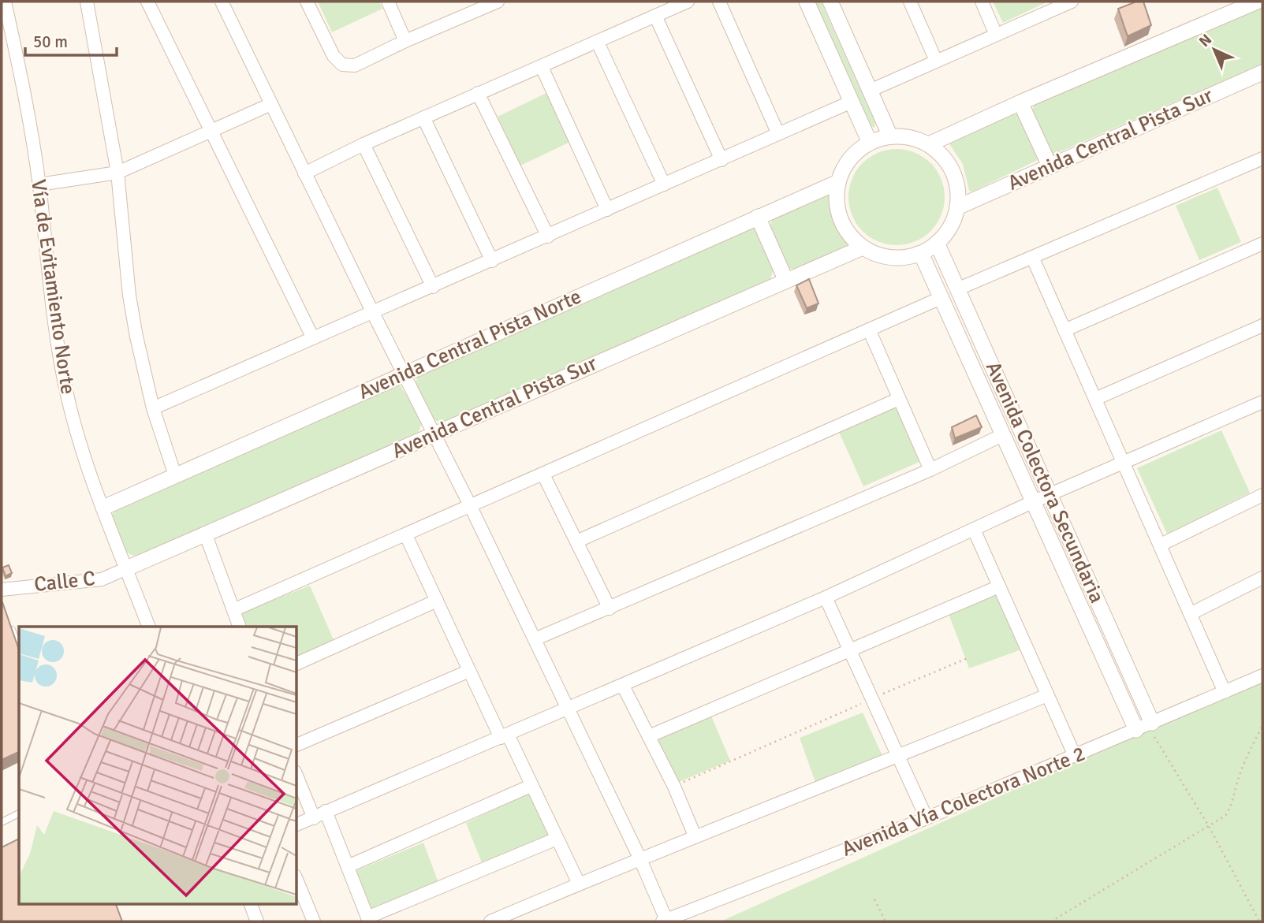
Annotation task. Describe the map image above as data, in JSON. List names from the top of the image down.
{
  "streets": {
    "street": [
      "Avenida Central Pista Sur",
      "Vía de Evitamiento Norte",
      "Avenida Central Pista Norte",
      "Avenida Colectora Secundaria",
      "Calle C",
      "Avenida Vía Colectora Norte 2"
    ]
  },
  "crossings": [
    ["Avenida Central Pista Sur", "Vía de Evitamiento Norte"],
    ["Avenida Central Pista Sur", "Avenida Central Pista Norte"],
    ["Avenida Central Pista Sur", "Avenida Colectora Secundaria"],
    ["Avenida Central Pista Sur", "Calle C"],
    ["Vía de Evitamiento Norte", "Avenida Central Pista Norte"],
    ["Vía de Evitamiento Norte", "Calle C"],
    ["Avenida Central Pista Norte", "Avenida Colectora Secundaria"],
    ["Avenida Colectora Secundaria", "Avenida Vía Colectora Norte 2"]
  ],
  "scale_bar": "50 m",
  "north": "top left"
}
